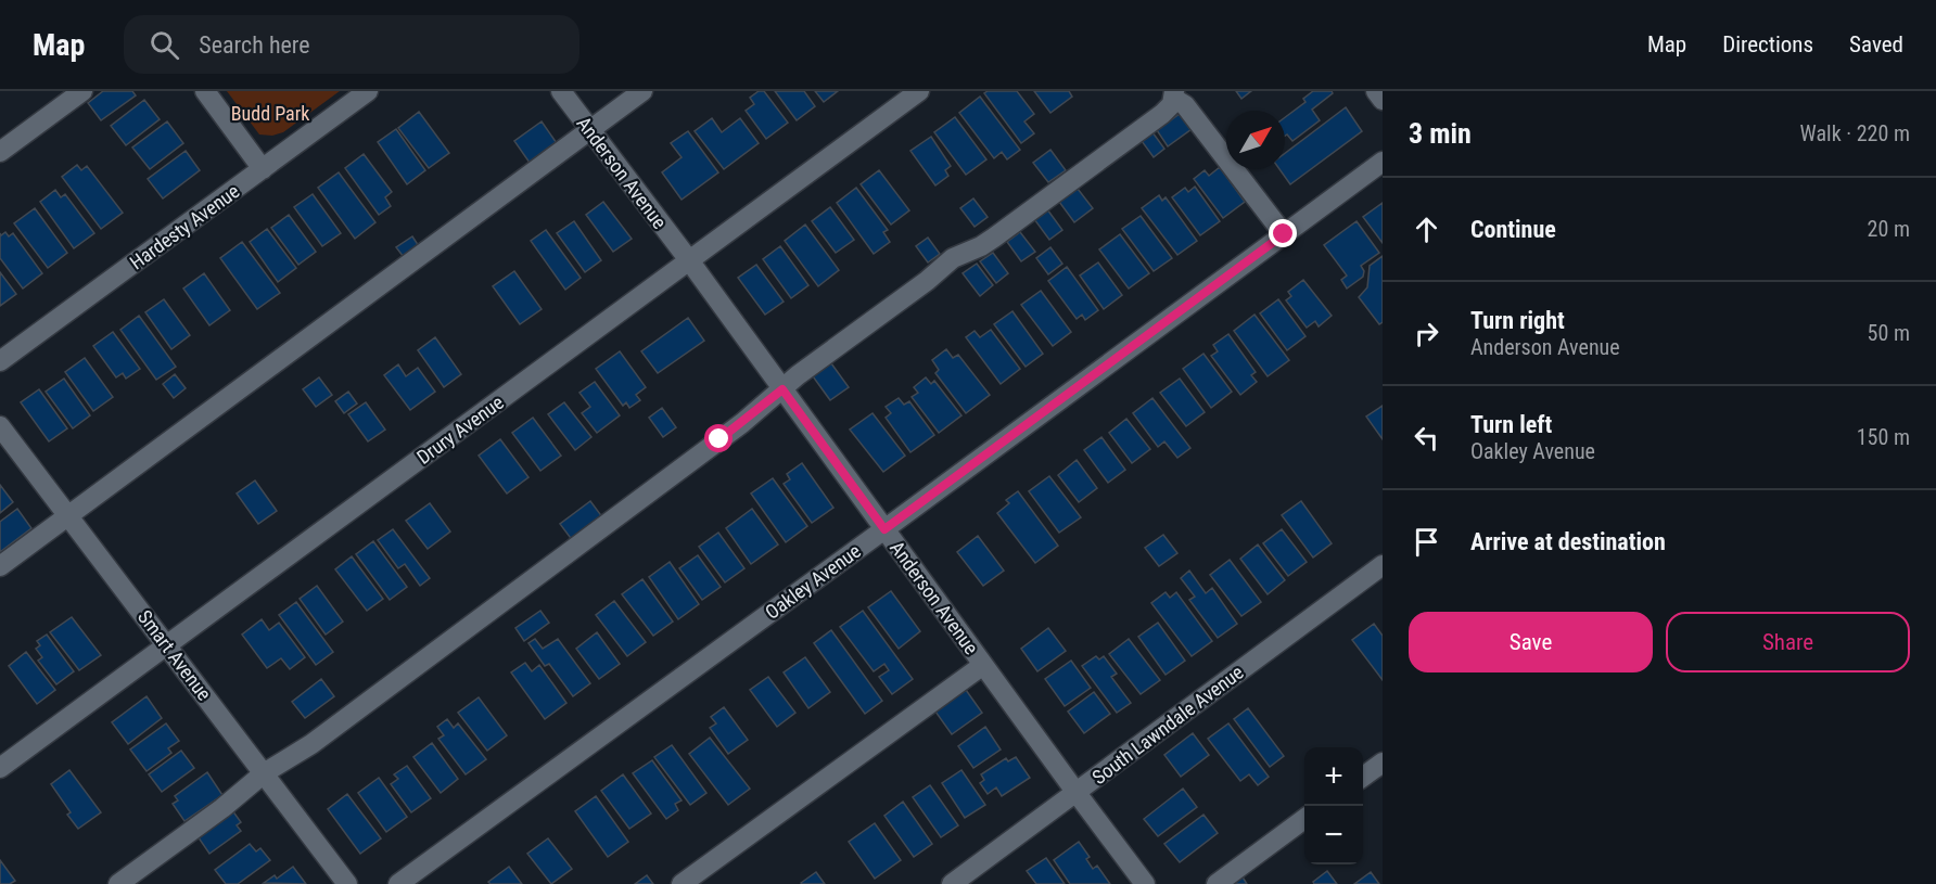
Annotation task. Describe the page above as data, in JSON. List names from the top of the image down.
{
  "streets": {
    "street": [
      "Anderson Avenue",
      "Hardesty Avenue",
      "Drury Avenue",
      "Oakley Avenue",
      "Smart Avenue",
      "South Lawndale Avenue"
    ]
  },
  "crossings": [
    ["Anderson Avenue", "Drury Avenue"],
    ["Anderson Avenue", "Oakley Avenue"],
    ["Anderson Avenue", "South Lawndale Avenue"],
    ["Drury Avenue", "Smart Avenue"]
  ],
  "parks": ["Budd Park"],
  "north": "top right",
  "page": {
    "header": "Map",
    "search": "Search here",
    "nav": ["Map", "Directions", "Saved"],
    "heading": ["3 min", "Walk · 220 m"],
    "list": [
      ["Continue", "20 m"],
      ["Turn right", "Anderson Avenue", "50 m"],
      ["Turn left", "Oakley Avenue", "150 m"],
      "Arrive at destination"
    ],
    "buttons": ["Save", "Share"],
    "map_buttons": ["+", "−"]
  }
}
